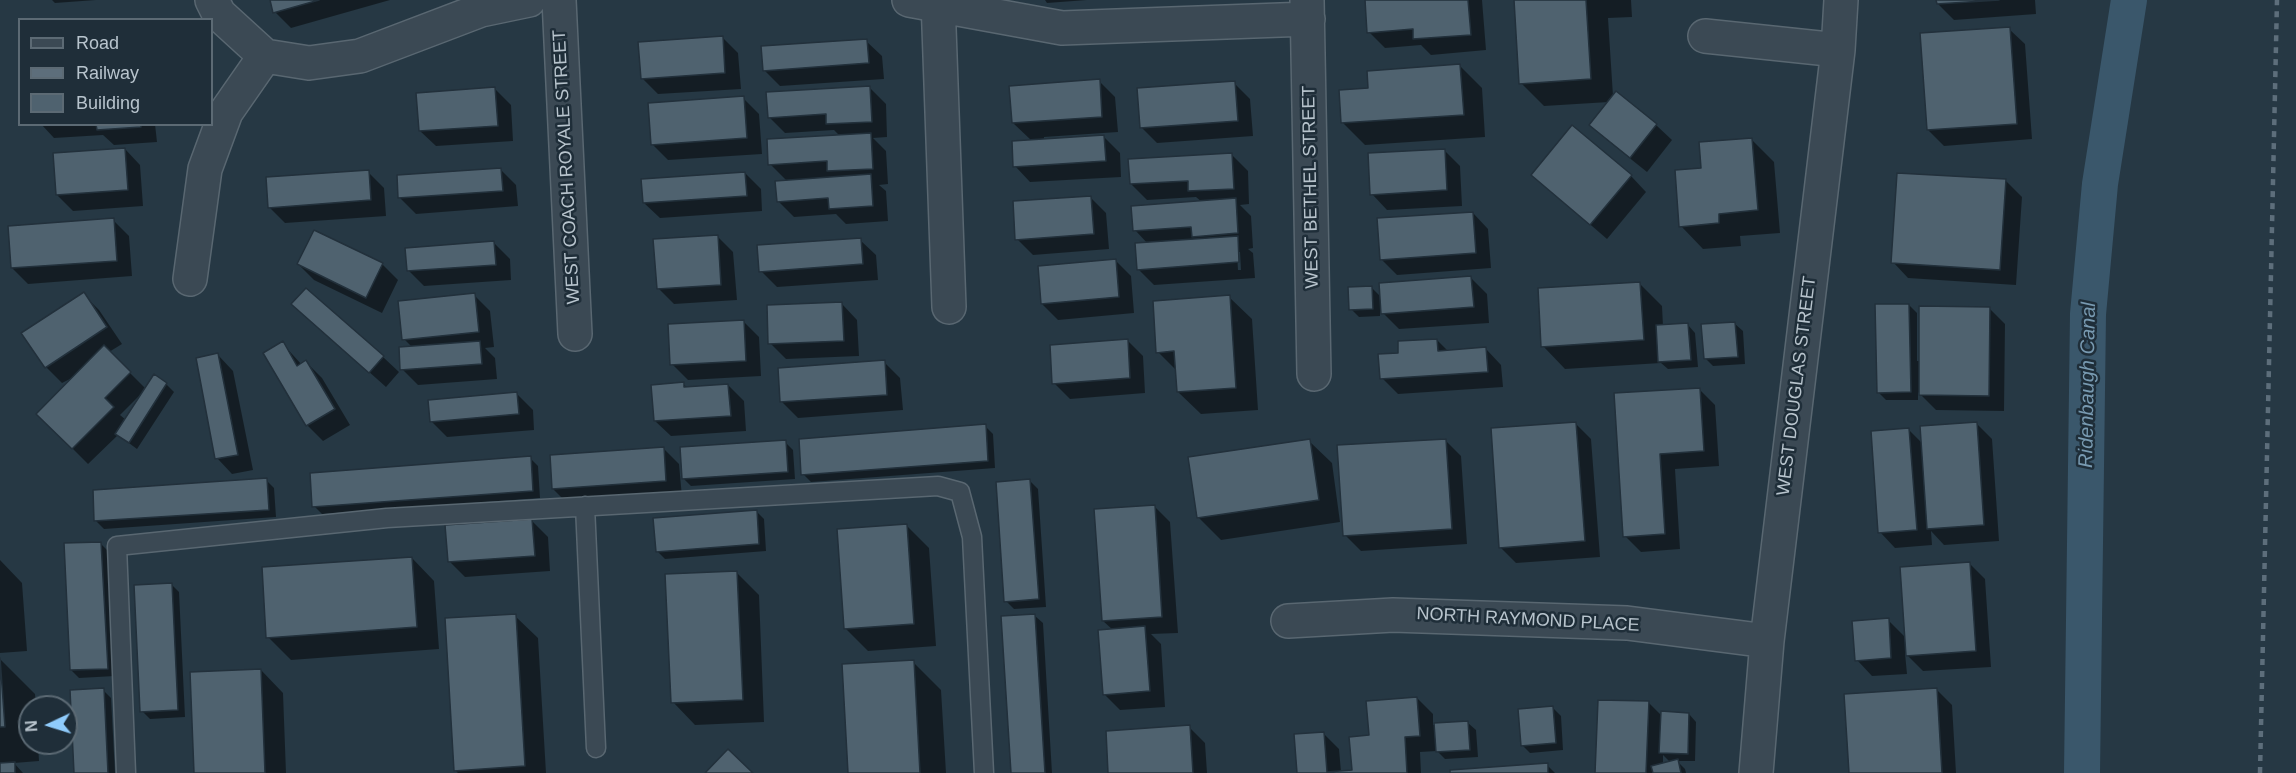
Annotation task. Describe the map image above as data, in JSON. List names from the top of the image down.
{
  "streets": {
    "street": [
      "WEST COACH ROYALE STREET",
      "WEST BETHEL STREET",
      "WEST DOUGLAS STREET",
      "NORTH RAYMOND PLACE"
    ]
  },
  "crossings": [
    ["WEST DOUGLAS STREET", "NORTH RAYMOND PLACE"]
  ],
  "water": ["Ridenbaugh Canal"],
  "legend": ["Road", "Railway", "Building"],
  "north": "left"
}
